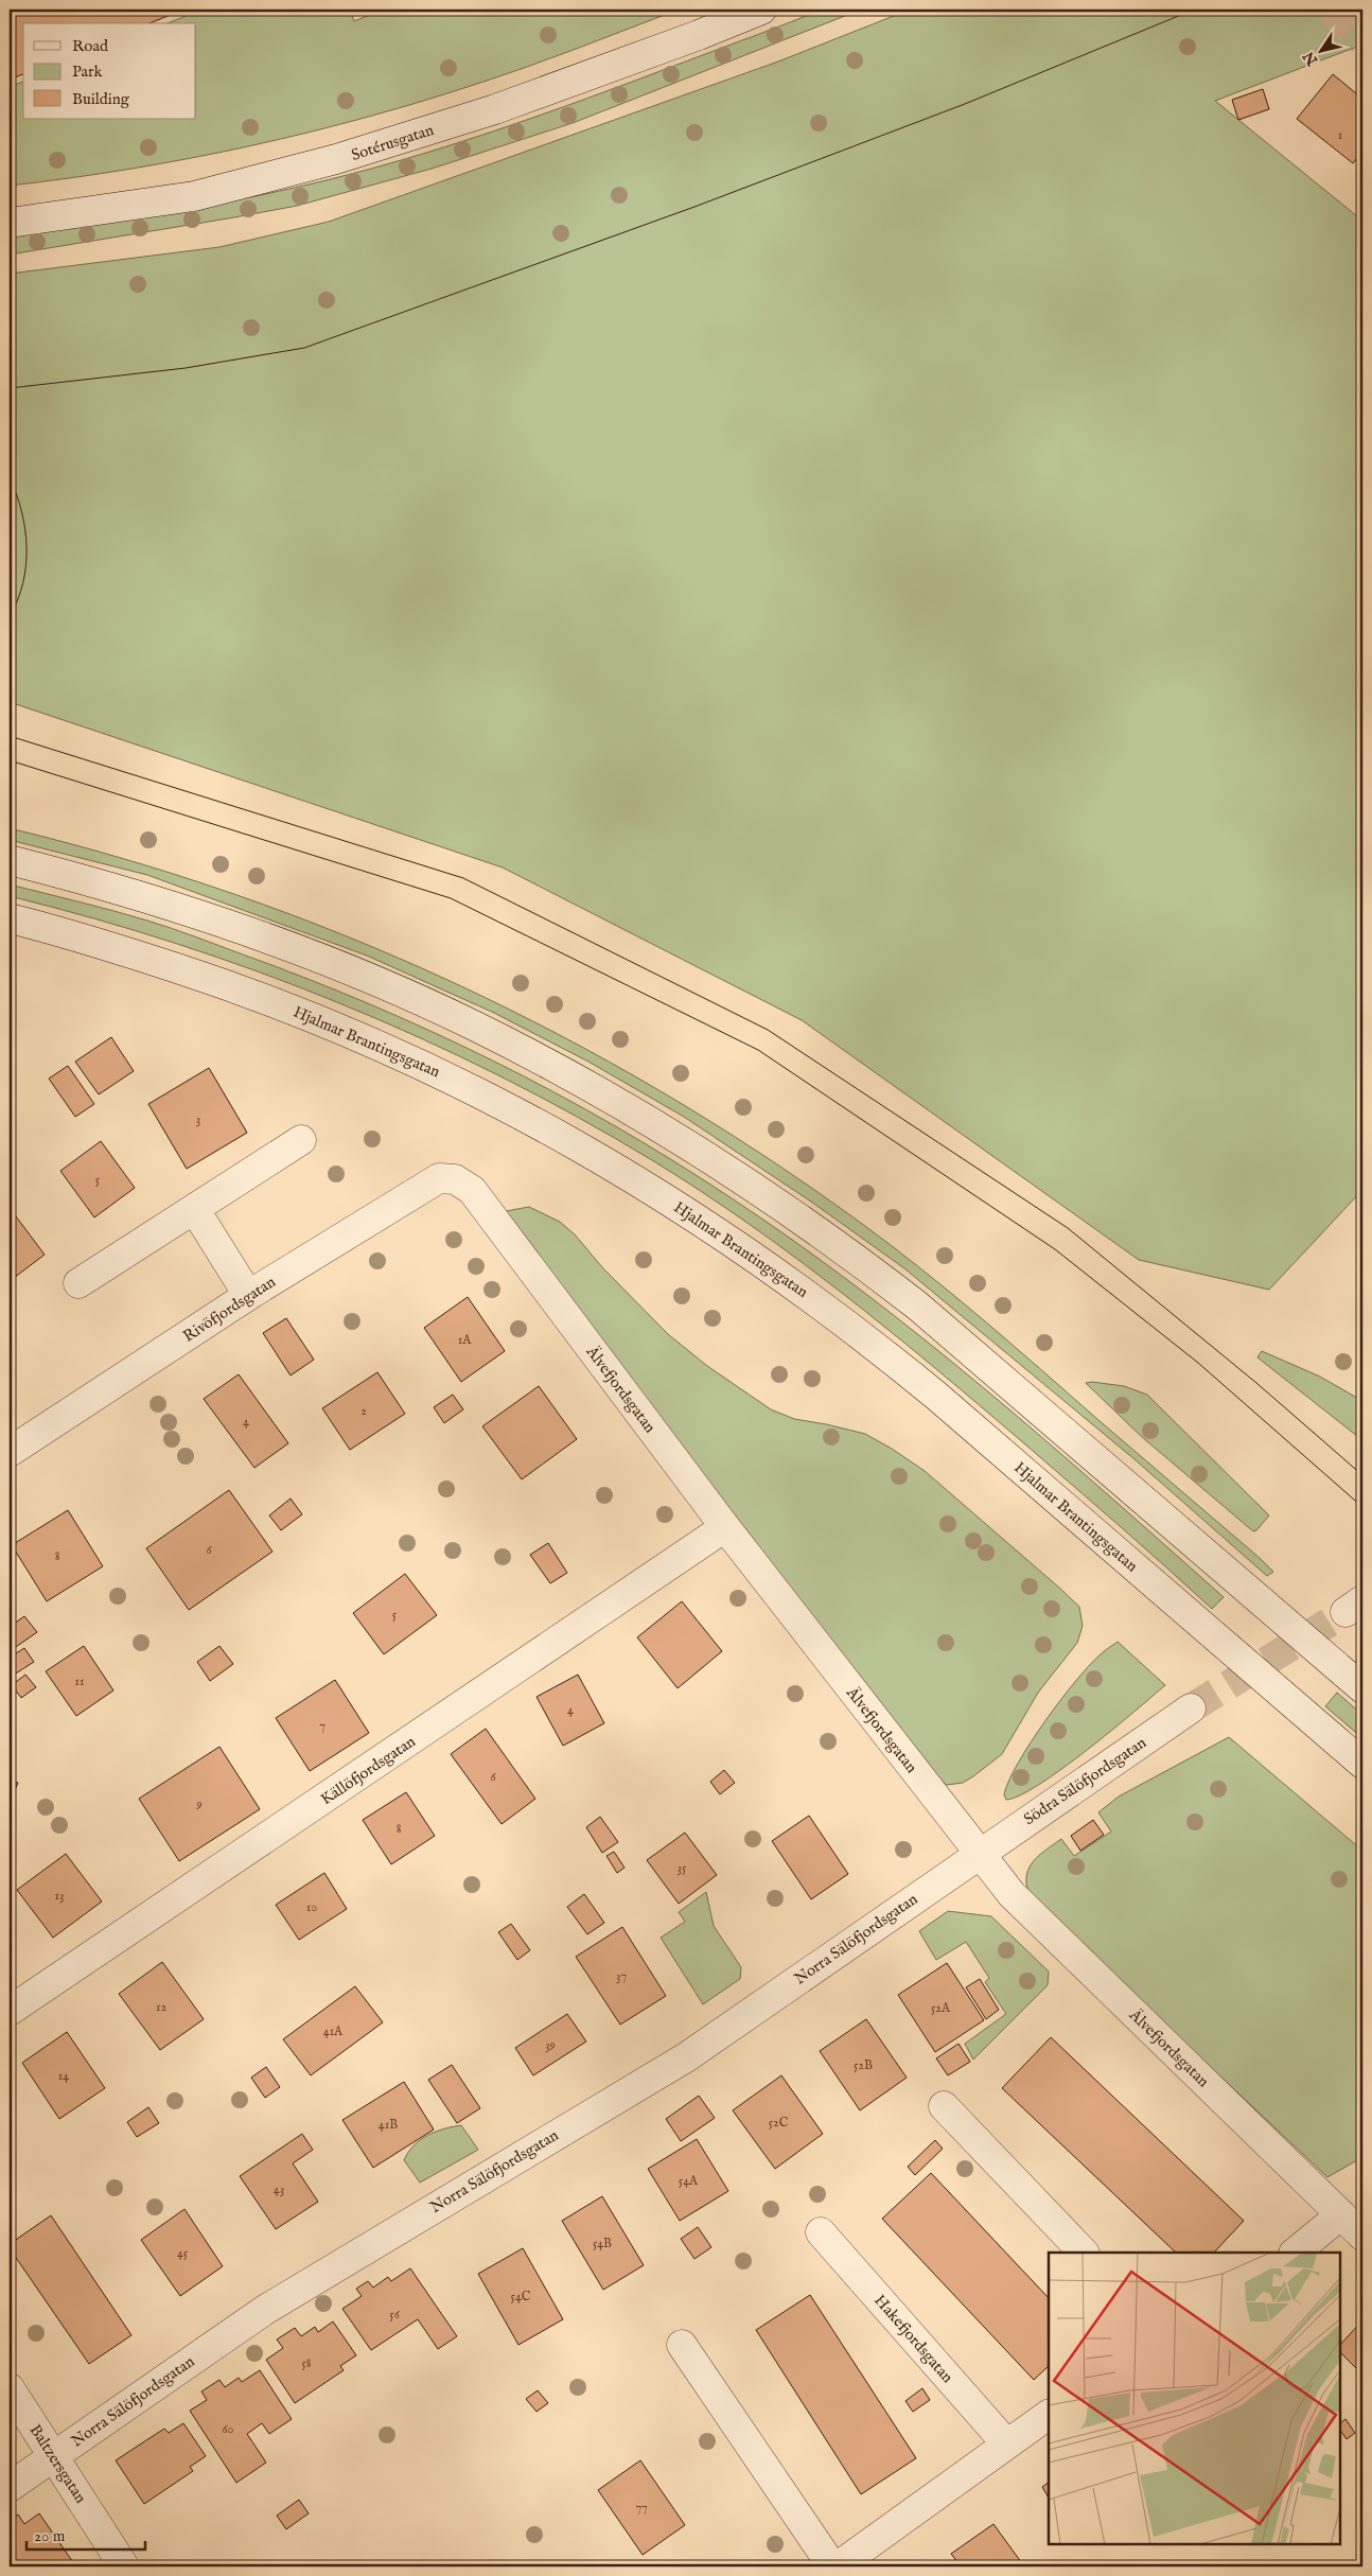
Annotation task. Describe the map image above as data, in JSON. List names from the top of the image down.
{
  "streets": {
    "street": [
      "Sotérusgatan",
      "Hjalmar Brantingsgatan",
      "Rivöfjordsgatan",
      "Älvefjordsgatan",
      "Källöfjordsgatan",
      "Södra Sälöfjordsgatan",
      "Norra Sälöfjordsgatan",
      "Hakefjordsgatan",
      "Baltzersgatan"
    ]
  },
  "crossings": [
    ["Rivöfjordsgatan", "Älvefjordsgatan"],
    ["Älvefjordsgatan", "Källöfjordsgatan"],
    ["Älvefjordsgatan", "Södra Sälöfjordsgatan"],
    ["Älvefjordsgatan", "Norra Sälöfjordsgatan"],
    ["Södra Sälöfjordsgatan", "Norra Sälöfjordsgatan"],
    ["Norra Sälöfjordsgatan", "Baltzersgatan"]
  ],
  "house_numbers": [
    "1",
    "3",
    "5",
    "1A",
    "2",
    "4",
    "6",
    "8",
    "5",
    "11",
    "4",
    "7",
    "6",
    "9",
    "8",
    "35",
    "13",
    "10",
    "37",
    "12",
    "52A",
    "41A",
    "39",
    "52B",
    "14",
    "52C",
    "41B",
    "54A",
    "43",
    "54B",
    "45",
    "54C",
    "56",
    "58",
    "60",
    "77"
  ],
  "legend": ["Road", "Park", "Building"],
  "scale_bar": "20 m",
  "north": "bottom left"
}
